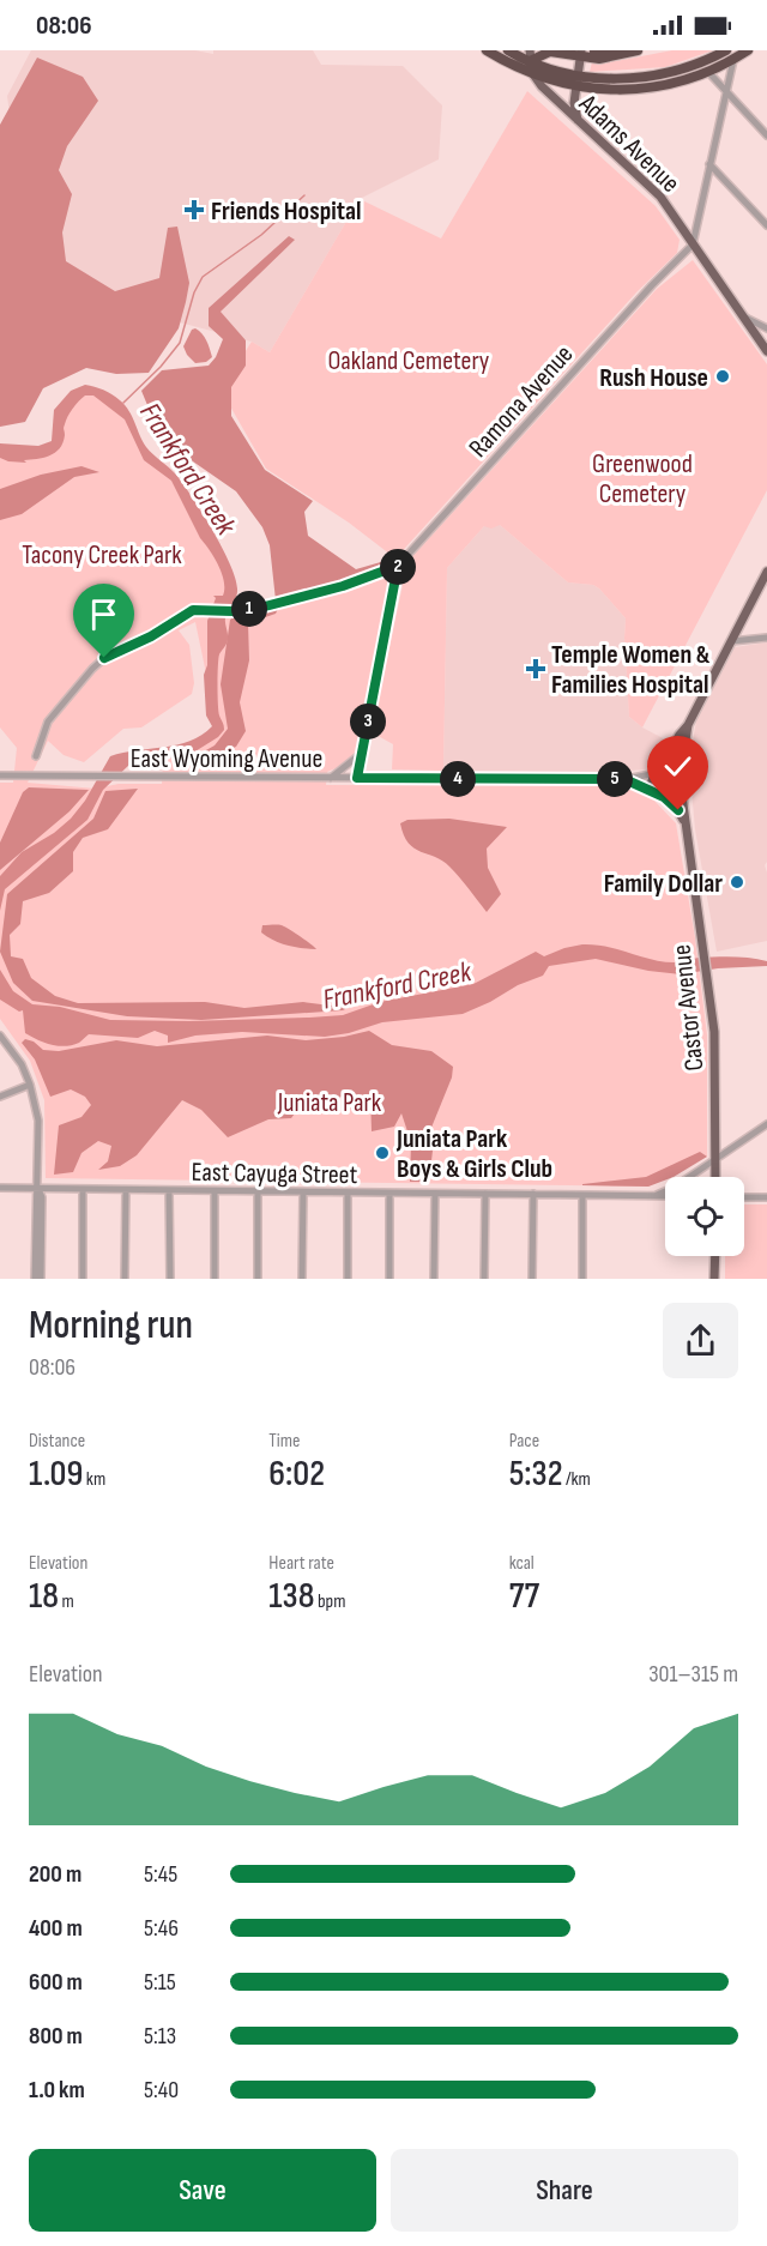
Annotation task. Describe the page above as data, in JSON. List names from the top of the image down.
{
  "streets": {
    "main road": ["Adams Avenue", "Castor Avenue"],
    "street": ["Ramona Avenue", "East Wyoming Avenue", "East Cayuga Street"]
  },
  "crossings": [
    ["Adams Avenue", "Ramona Avenue"],
    ["East Wyoming Avenue", "Castor Avenue"]
  ],
  "water": ["Frankford Creek"],
  "parks": [
    "Oakland Cemetery",
    "Greenwood Cemetery",
    "Tacony Creek Park",
    "Juniata Park"
  ],
  "places": {
    "health": ["Friends Hospital", "Temple Women & Families Hospital"],
    "other": ["Rush House", "Family Dollar", "Juniata Park Boys & Girls Club"]
  },
  "page": {
    "status": "08:06",
    "pins": [
      "2",
      "1",
      "3",
      "4",
      "5"
    ],
    "heading": ["Morning run", "08:06"],
    "stats": [
      ["Distance", "1.09 km"],
      ["Time", "6:02"],
      ["Pace", "5:32 /km"],
      ["Elevation", "18 m"],
      ["Heart rate", "138 bpm"],
      ["kcal", "77"]
    ],
    "chart": ["Elevation", "301–315 m"],
    "list": [
      {
        "name": "200 m",
        "note": "5:45"
      },
      {
        "name": "400 m",
        "note": "5:46"
      },
      {
        "name": "600 m",
        "note": "5:15"
      },
      {
        "name": "800 m",
        "note": "5:13"
      },
      {
        "name": "1.0 km",
        "note": "5:40"
      }
    ],
    "buttons": ["Save", "Share"]
  }
}
